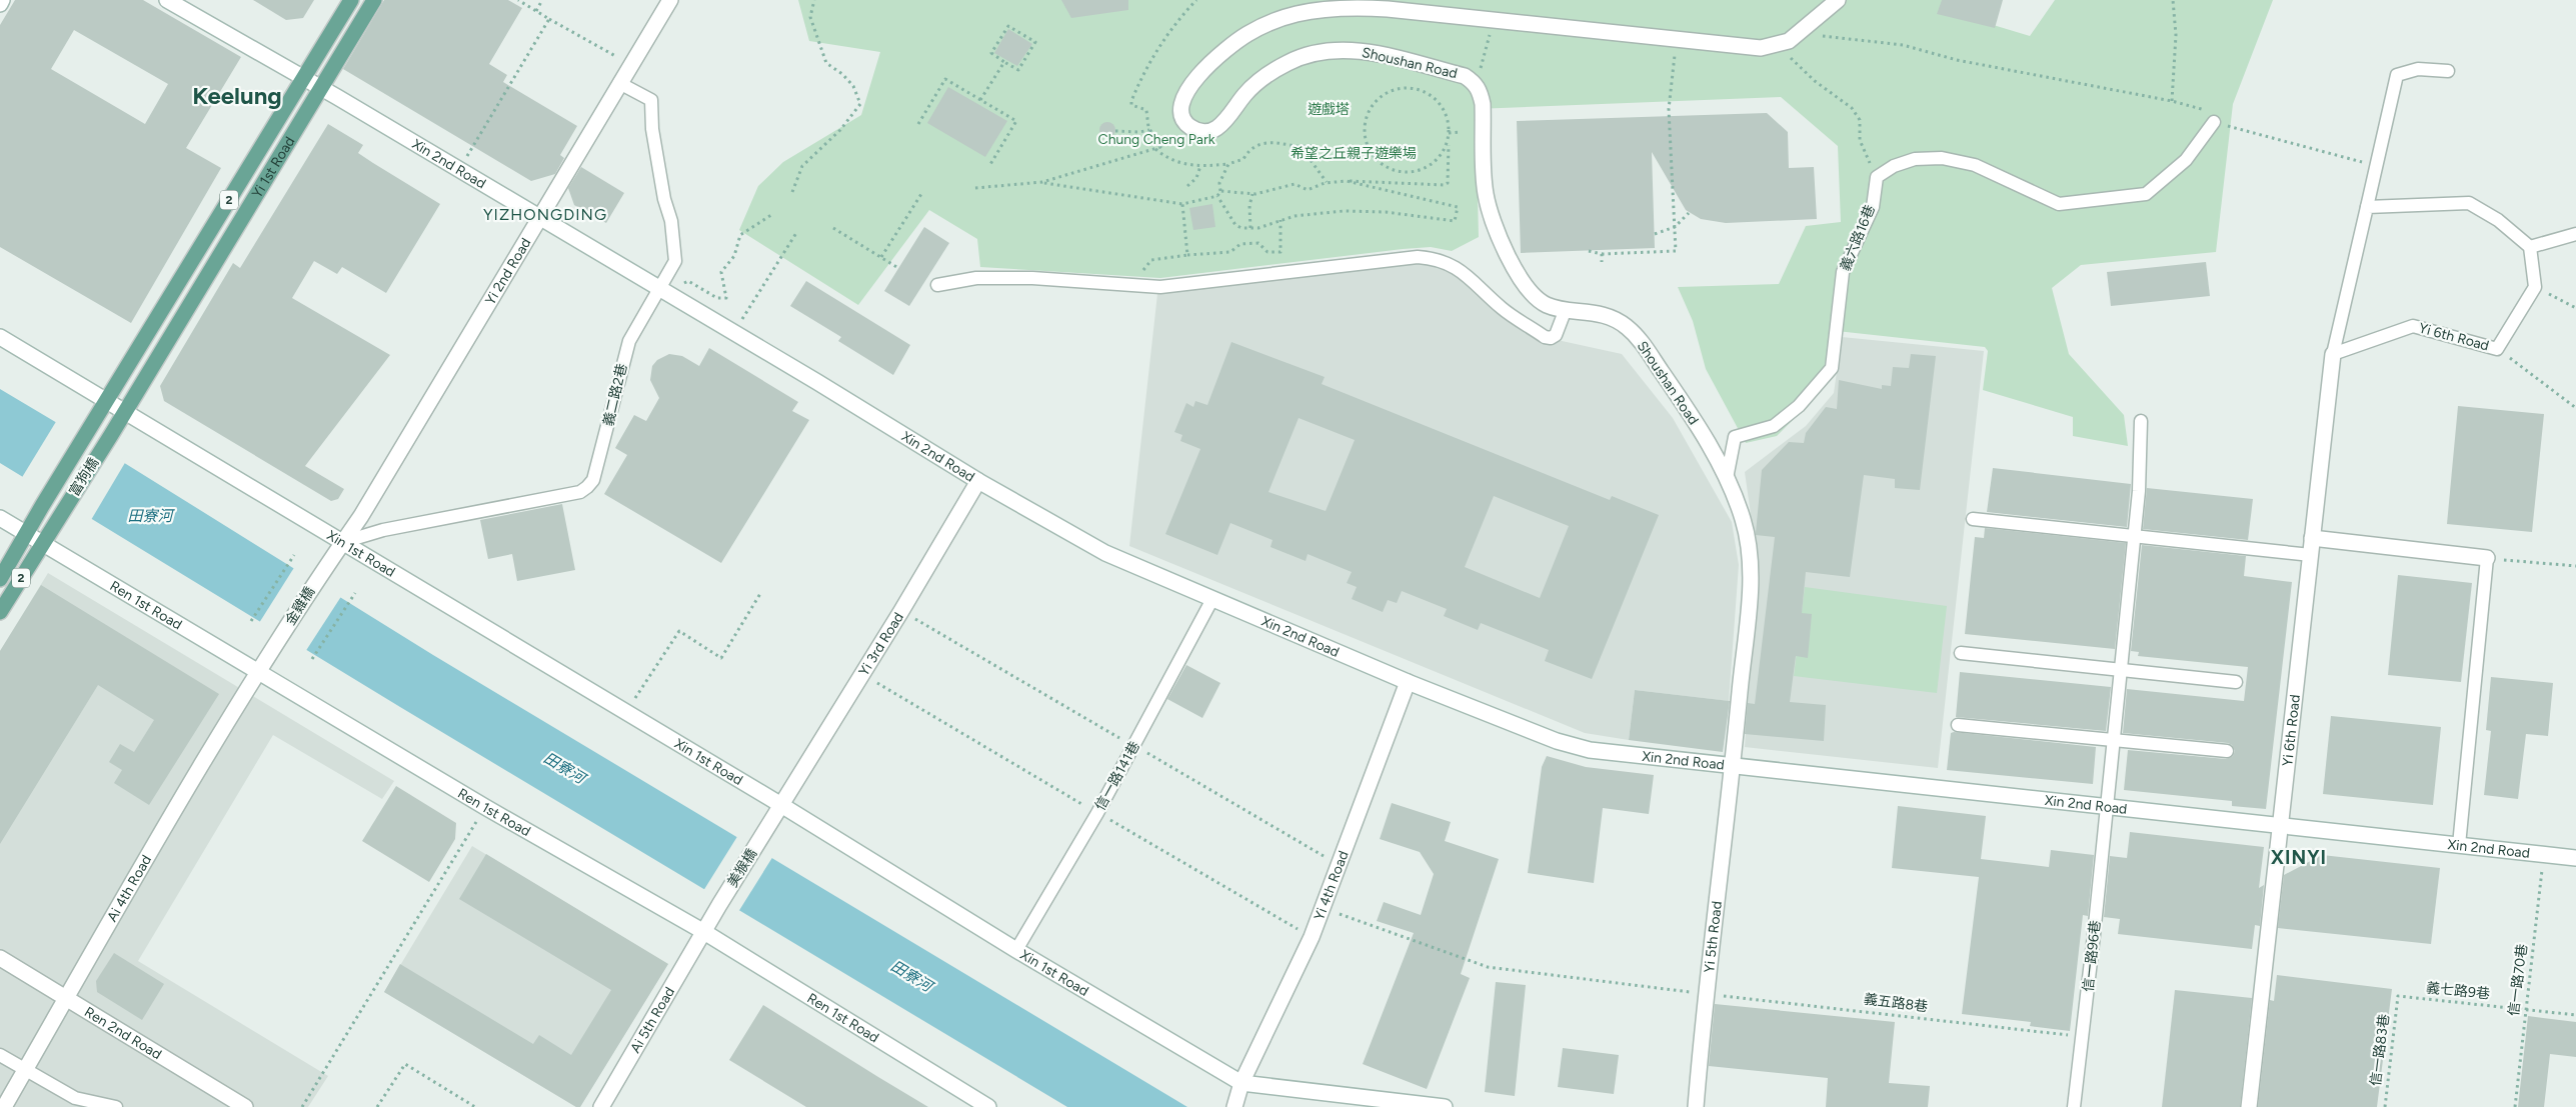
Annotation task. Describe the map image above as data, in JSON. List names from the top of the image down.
{
  "streets": {
    "main road": ["Yi 1st Road", "2", "富狗橋"],
    "street": [
      "Shoushan Road",
      "Xin 2nd Road",
      "Yi 2nd Road",
      "Yi 6th Road",
      "Xin 1st Road",
      "Ren 1st Road",
      "金雞橋",
      "Yi 3rd Road",
      "美猴橋",
      "Yi 4th Road",
      "Ai 4th Road",
      "Yi 5th Road",
      "Ai 5th Road",
      "Ren 2nd Road"
    ],
    "lane": [
      "義六路16巷",
      "義二路2巷",
      "信一路141巷",
      "信一路96巷"
    ],
    "path": [
      "信一路70巷",
      "義七路9巷",
      "義五路8巷",
      "信一路83巷"
    ]
  },
  "crossings": [
    ["Shoushan Road", "Xin 2nd Road"],
    ["Shoushan Road", "義六路16巷"],
    ["Shoushan Road", "Yi 5th Road"],
    ["Xin 2nd Road", "Yi 1st Road"],
    ["Xin 2nd Road", "Yi 2nd Road"],
    ["Xin 2nd Road", "Yi 6th Road"],
    ["Xin 2nd Road", "義二路2巷"],
    ["Xin 2nd Road", "Yi 3rd Road"],
    ["Xin 2nd Road", "信一路141巷"],
    ["Xin 2nd Road", "Yi 4th Road"],
    ["Xin 2nd Road", "Yi 5th Road"],
    ["Xin 2nd Road", "信一路96巷"],
    ["Xin 2nd Road", "信一路70巷"],
    ["Yi 1st Road", "富狗橋"],
    ["Yi 1st Road", "Xin 1st Road"],
    ["2", "富狗橋"],
    ["2", "Ren 1st Road"],
    ["Yi 2nd Road", "義二路2巷"],
    ["Yi 2nd Road", "Xin 1st Road"],
    ["Yi 2nd Road", "金雞橋"],
    ["義二路2巷", "Xin 1st Road"],
    ["義二路2巷", "金雞橋"],
    ["富狗橋", "Xin 1st Road"],
    ["富狗橋", "Ren 1st Road"],
    ["Xin 1st Road", "金雞橋"],
    ["Xin 1st Road", "Yi 3rd Road"],
    ["Xin 1st Road", "信一路141巷"],
    ["Xin 1st Road", "美猴橋"],
    ["Xin 1st Road", "Yi 4th Road"],
    ["Ren 1st Road", "金雞橋"],
    ["Ren 1st Road", "美猴橋"],
    ["Ren 1st Road", "Ai 4th Road"],
    ["Ren 1st Road", "Ai 5th Road"],
    ["金雞橋", "Ai 4th Road"],
    ["Yi 3rd Road", "美猴橋"],
    ["美猴橋", "Ai 5th Road"],
    ["Yi 4th Road", "義五路8巷"],
    ["Ai 4th Road", "Ren 2nd Road"],
    ["Yi 5th Road", "義五路8巷"],
    ["信一路96巷", "義五路8巷"],
    ["信一路70巷", "義七路9巷"],
    ["義七路9巷", "信一路83巷"]
  ],
  "districts": ["Keelung", "YIZHONGDING", "XINYI"],
  "water": ["田寮河"],
  "parks": ["遊戲塔", "Chung Cheng Park", "希望之丘親子遊樂場"]
}
